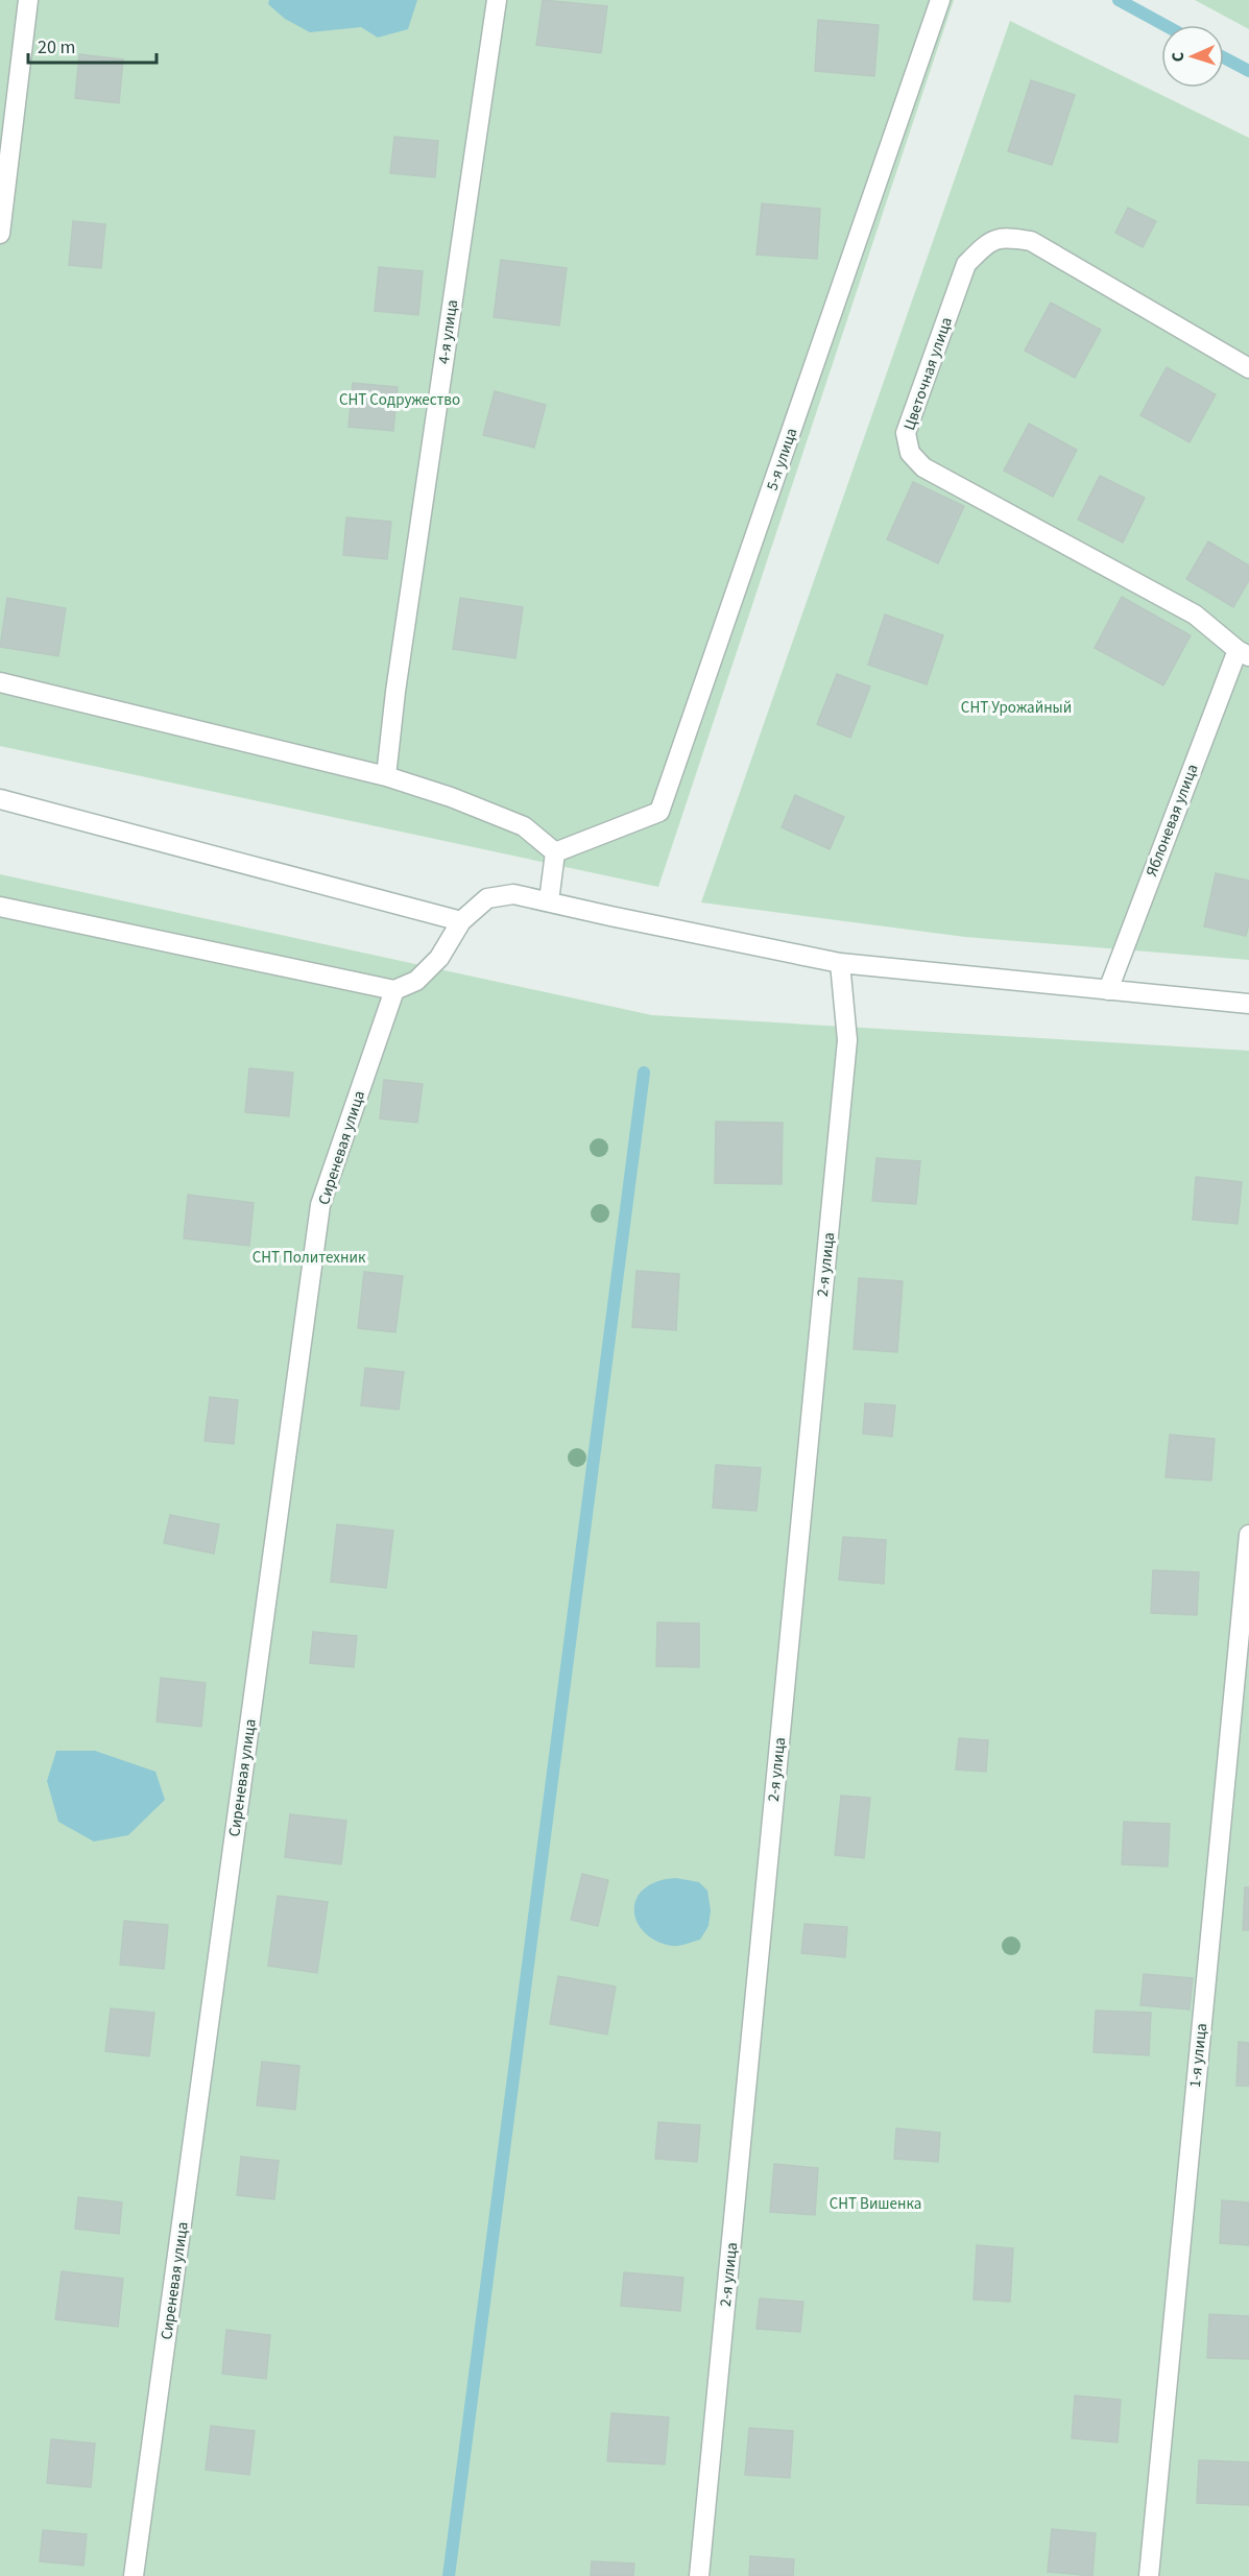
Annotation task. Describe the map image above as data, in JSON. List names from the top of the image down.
{
  "streets": {
    "street": [
      "4-я улица",
      "Цветочная улица",
      "5-я улица",
      "Яблоневая улица",
      "Сиреневая улица",
      "2-я улица",
      "1-я улица"
    ]
  },
  "crossings": [
    ["Цветочная улица", "Яблоневая улица"]
  ],
  "parks": [
    "СНТ Содружество",
    "СНТ Урожайный",
    "СНТ Политехник",
    "СНТ Вишенка"
  ],
  "scale_bar": "20 m",
  "north": "left"
}
